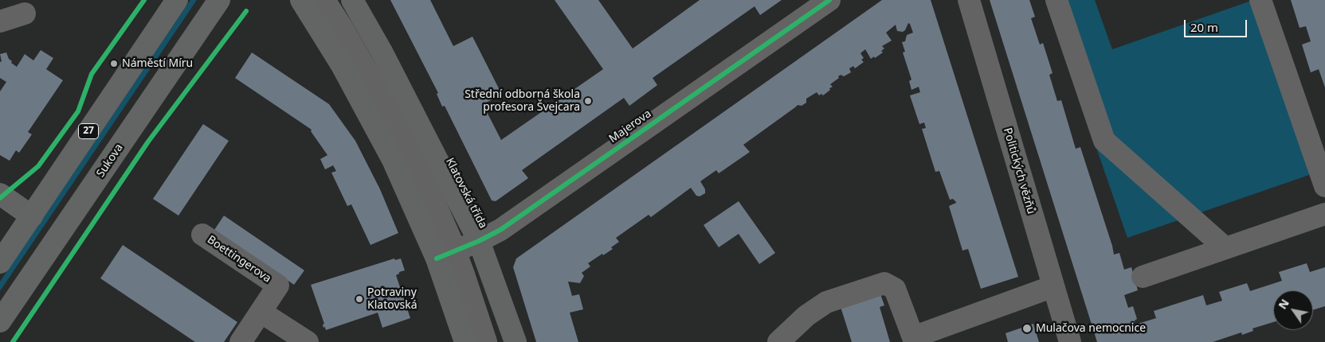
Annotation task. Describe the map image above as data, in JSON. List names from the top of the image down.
{
  "streets": {
    "main road": ["27", "Sukova", "Klatovská třída"],
    "street": ["Majerova", "Politických vězňů", "Boettingerova"]
  },
  "crossings": [
    ["Majerova", "Klatovská třída"]
  ],
  "places": [
    "Náměstí Míru",
    "Střední odborná škola profesora Švejcara",
    "Potraviny Klatovská",
    "Mulačova nemocnice"
  ],
  "scale_bar": "20 m",
  "north": "top left"
}
